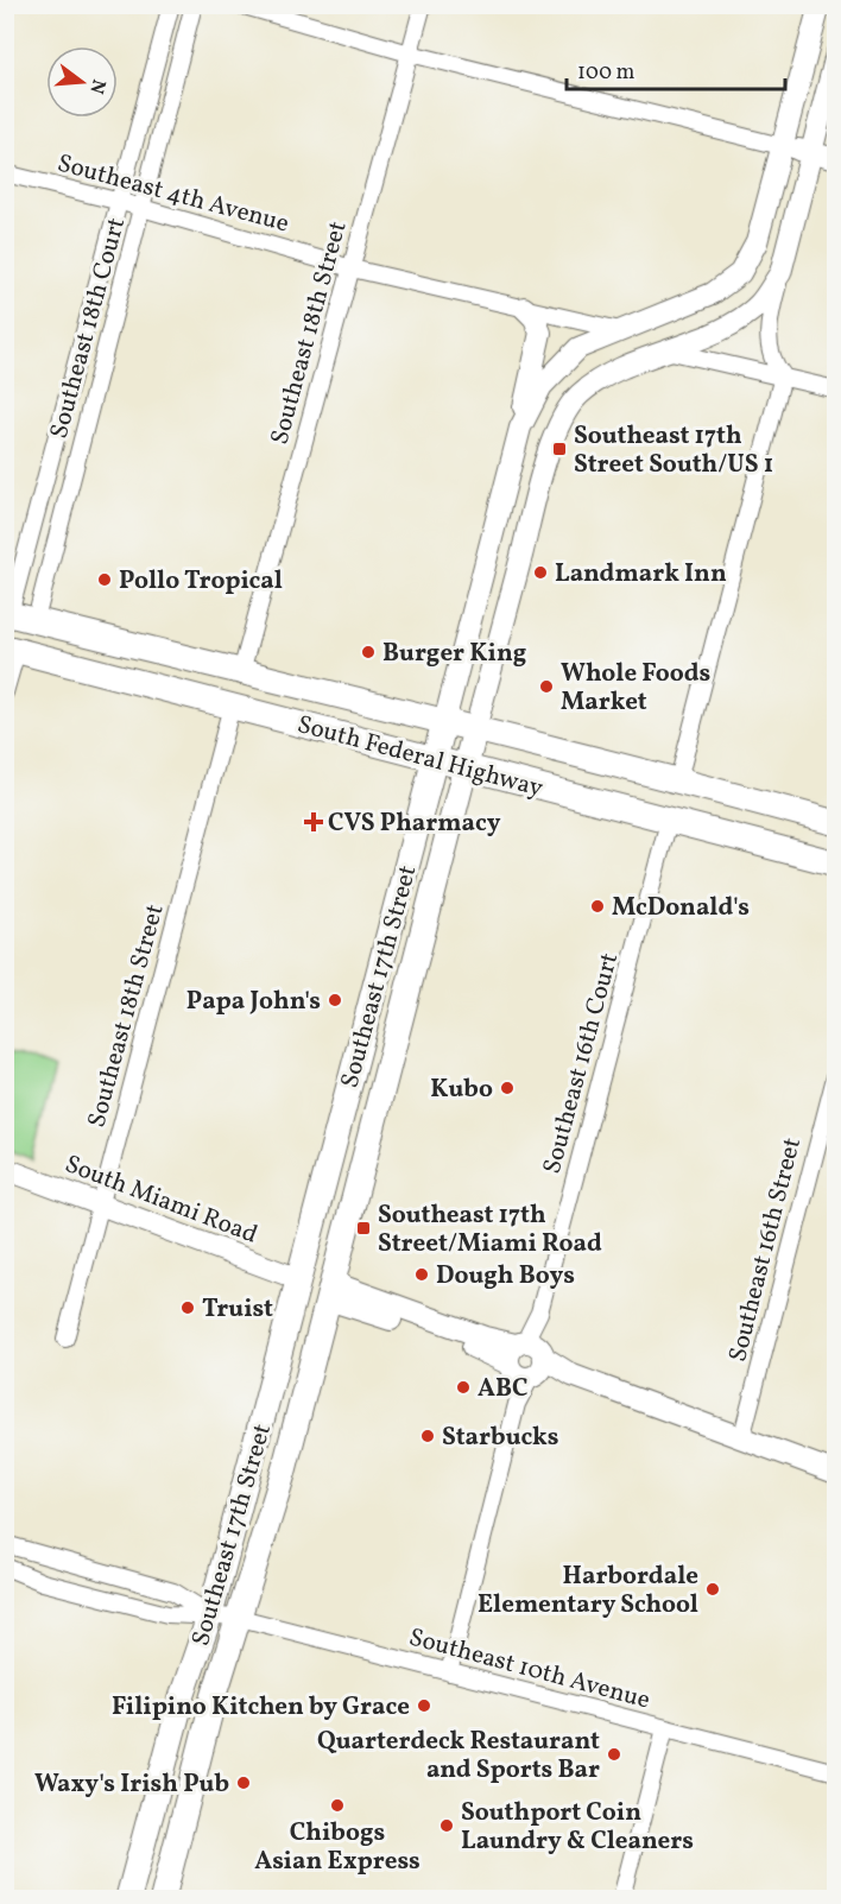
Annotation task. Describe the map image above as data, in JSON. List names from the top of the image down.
{
  "streets": {
    "main road": ["South Federal Highway", "Southeast 17th Street", "South Miami Road"],
    "street": [
      "Southeast 4th Avenue",
      "Southeast 18th Court",
      "Southeast 18th Street",
      "Southeast 16th Court",
      "Southeast 16th Street",
      "Southeast 10th Avenue"
    ]
  },
  "crossings": [
    ["Southeast 4th Avenue", "Southeast 18th Court"],
    ["Southeast 4th Avenue", "Southeast 18th Street"],
    ["Southeast 4th Avenue", "Southeast 17th Street"],
    ["Southeast 18th Court", "South Federal Highway"],
    ["Southeast 18th Street", "South Federal Highway"],
    ["Southeast 18th Street", "South Miami Road"],
    ["South Federal Highway", "Southeast 17th Street"],
    ["South Federal Highway", "Southeast 16th Court"],
    ["Southeast 17th Street", "South Miami Road"],
    ["Southeast 17th Street", "Southeast 10th Avenue"],
    ["Southeast 16th Court", "Southeast 10th Avenue"]
  ],
  "places": {
    "transit": ["Southeast 17th Street South/US 1", "Southeast 17th Street/Miami Road"],
    "other": [
      "Landmark Inn",
      "Pollo Tropical",
      "Burger King",
      "Whole Foods Market",
      "McDonald's",
      "Papa John's",
      "Kubo",
      "Dough Boys",
      "Truist",
      "ABC",
      "Starbucks",
      "Harbordale Elementary School",
      "Filipino Kitchen by Grace",
      "Quarterdeck Restaurant and Sports Bar",
      "Waxy's Irish Pub",
      "Chibogs Asian Express",
      "Southport Coin Laundry & Cleaners"
    ],
    "health": ["CVS Pharmacy"]
  },
  "scale_bar": "100 m",
  "north": "right"
}
